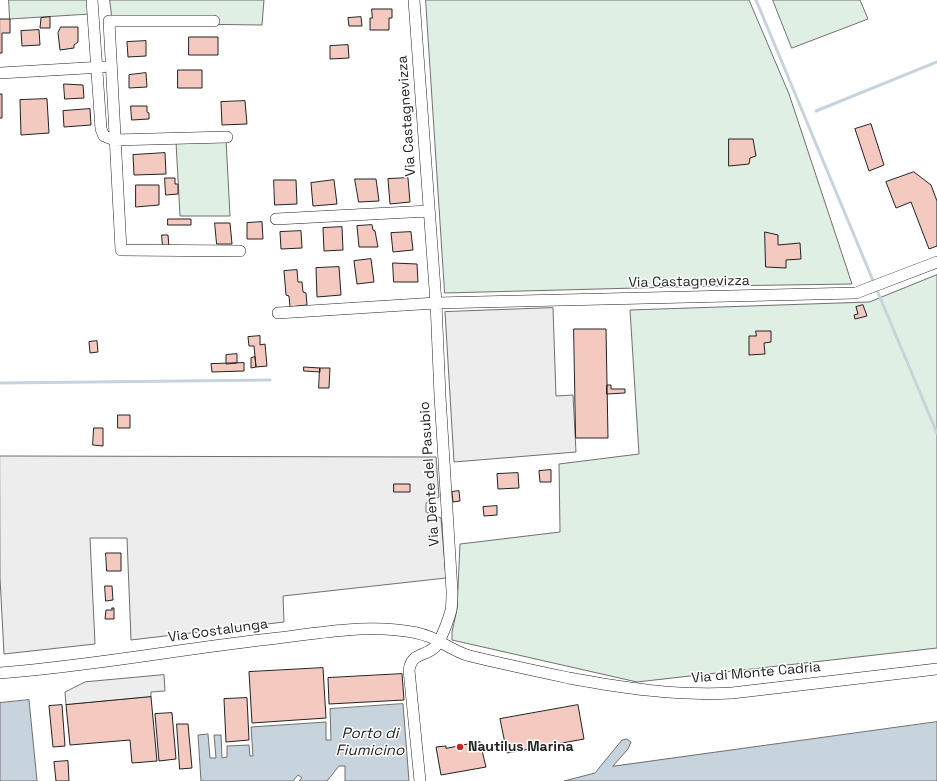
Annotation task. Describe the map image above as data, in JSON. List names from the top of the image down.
{
  "streets": {
    "street": [
      "Via Castagnevizza",
      "Via Dente del Pasubio",
      "Via Costalunga",
      "Via di Monte Cadria"
    ]
  },
  "crossings": [
    ["Via Castagnevizza", "Via Dente del Pasubio"],
    ["Via Dente del Pasubio", "Via Costalunga"],
    ["Via Dente del Pasubio", "Via di Monte Cadria"],
    ["Via Costalunga", "Via di Monte Cadria"]
  ],
  "water": ["Porto di Fiumicino"],
  "places": ["Nautilus Marina"]
}
